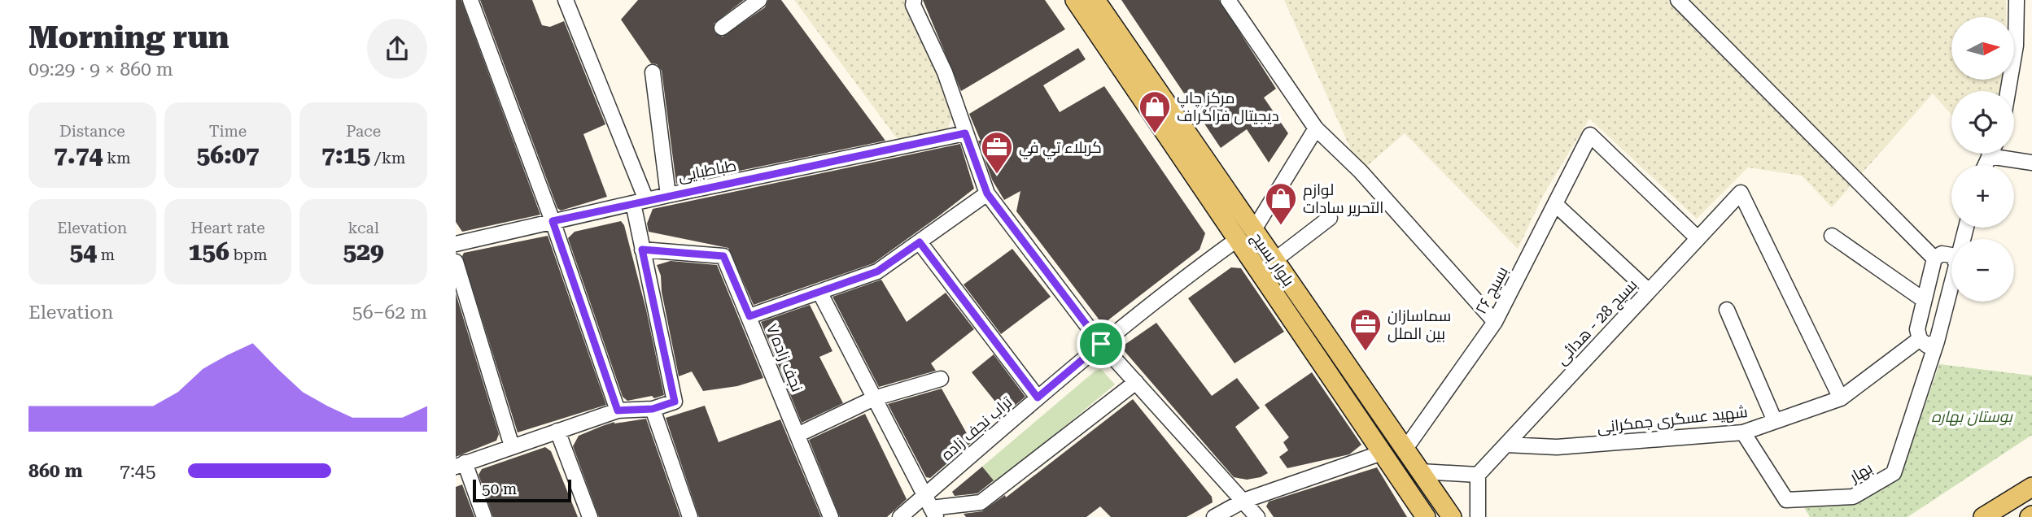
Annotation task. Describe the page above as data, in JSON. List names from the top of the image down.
{
  "streets": {
    "main road": ["بلوار بسیج"],
    "street": [
      "طباطبایی",
      "بسیج ۲۶",
      "بسیج 28 - هدائی",
      "نجف زاده ۷",
      "شهید عسگری جمکرانی",
      "تراب نجف زاده",
      "بهار"
    ]
  },
  "crossings": [
    ["بلوار بسیج", "بسیج ۲۶"],
    ["بلوار بسیج", "تراب نجف زاده"],
    ["بسیج ۲۶", "بسیج 28 - هدائی"],
    ["بسیج 28 - هدائی", "شهید عسگری جمکرانی"],
    ["شهید عسگری جمکرانی", "بهار"]
  ],
  "parks": ["بوستان بهاره"],
  "places": {
    "shop": ["مرکز چاپ دیجیتال فراگراف", "لوازم التحریر سادات"],
    "office": ["كربلاء تي في", "سماسازان بین الملل"]
  },
  "scale_bar": "50 m",
  "north": "right",
  "page": {
    "heading": ["Morning run", "09:29 · 9 × 860 m"],
    "map_buttons": ["+", "−"],
    "stats": [
      ["Distance", "7.74 km"],
      ["Time", "56:07"],
      ["Pace", "7:15 /km"],
      ["Elevation", "54 m"],
      ["Heart rate", "156 bpm"],
      ["kcal", "529"]
    ],
    "chart": ["Elevation", "56–62 m"],
    "list": [
      {
        "name": "860 m",
        "note": "7:45"
      }
    ],
    "scale": "50 m"
  }
}
